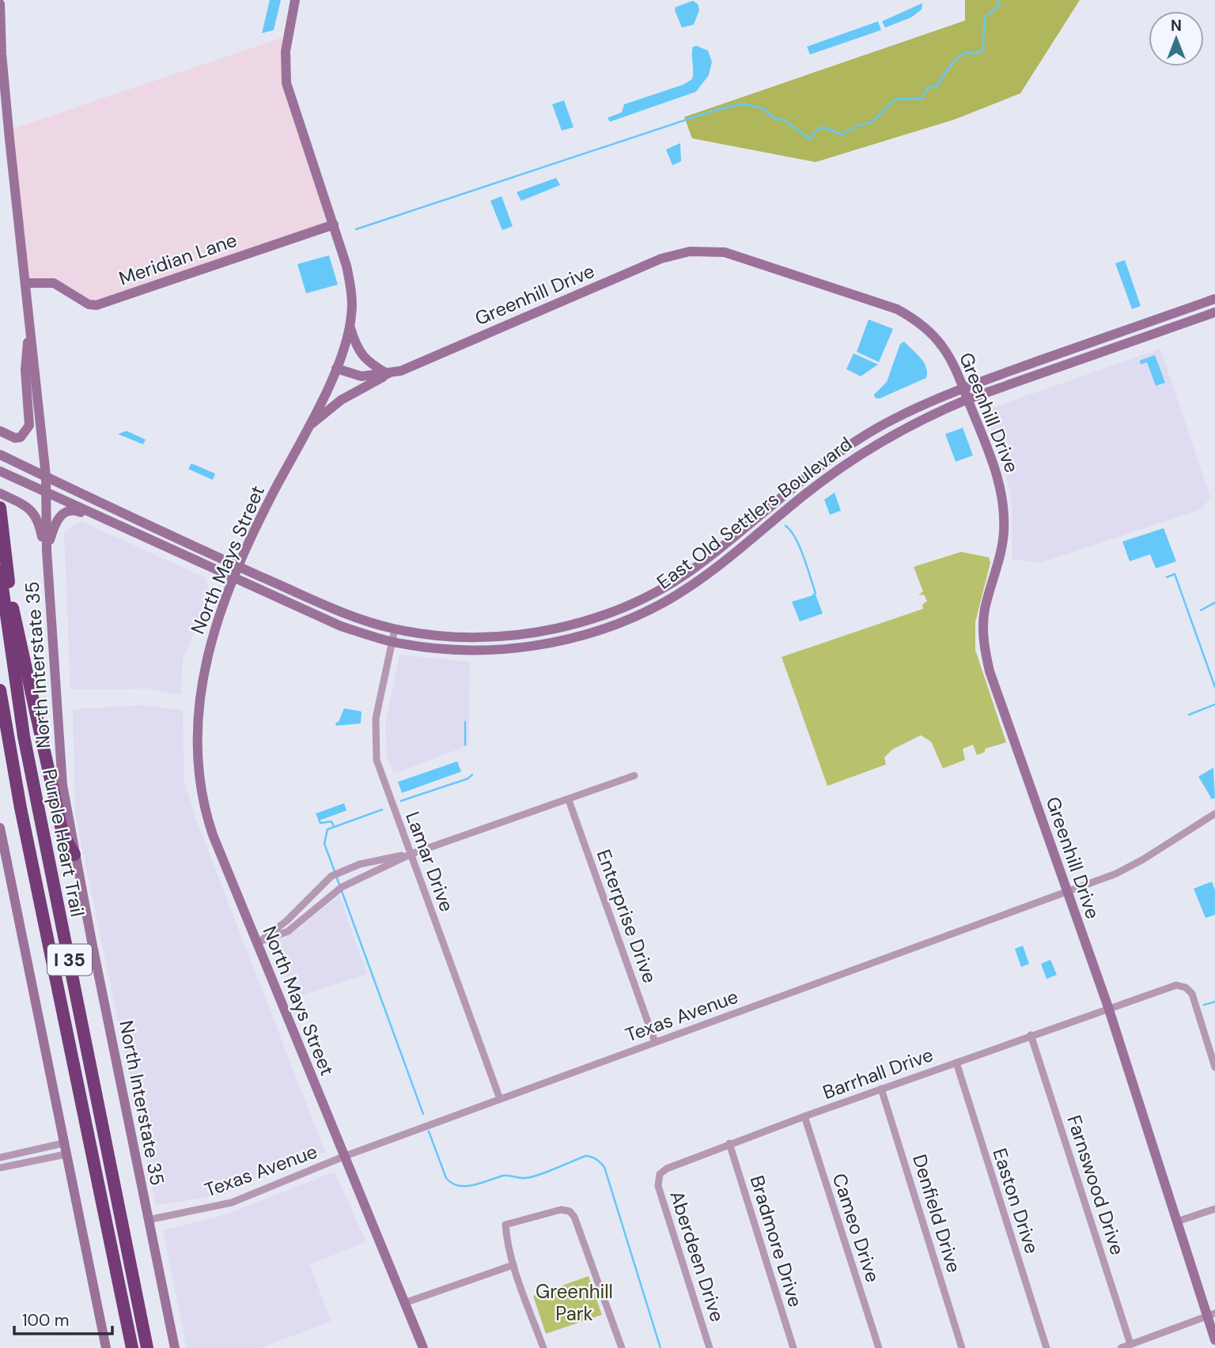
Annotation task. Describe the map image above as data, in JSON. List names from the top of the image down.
{
  "streets": {
    "highway": ["Purple Heart Trail", "I 35"],
    "main road": [
      "Meridian Lane",
      "Greenhill Drive",
      "East Old Settlers Boulevard",
      "North Mays Street",
      "North Interstate 35"
    ],
    "street": [
      "Lamar Drive",
      "Enterprise Drive",
      "Texas Avenue",
      "Barrhall Drive",
      "Farnswood Drive",
      "Easton Drive",
      "Denfield Drive",
      "Cameo Drive",
      "Bradmore Drive",
      "Aberdeen Drive"
    ]
  },
  "crossings": [
    ["Meridian Lane", "North Mays Street"],
    ["Meridian Lane", "North Interstate 35"],
    ["Greenhill Drive", "East Old Settlers Boulevard"],
    ["Greenhill Drive", "North Mays Street"],
    ["Greenhill Drive", "Texas Avenue"],
    ["Greenhill Drive", "Barrhall Drive"],
    ["East Old Settlers Boulevard", "North Mays Street"],
    ["East Old Settlers Boulevard", "North Interstate 35"],
    ["East Old Settlers Boulevard", "Lamar Drive"],
    ["North Mays Street", "Texas Avenue"],
    ["North Interstate 35", "Texas Avenue"],
    ["Lamar Drive", "Texas Avenue"],
    ["Enterprise Drive", "Texas Avenue"],
    ["Barrhall Drive", "Farnswood Drive"],
    ["Barrhall Drive", "Easton Drive"],
    ["Barrhall Drive", "Denfield Drive"],
    ["Barrhall Drive", "Cameo Drive"],
    ["Barrhall Drive", "Bradmore Drive"],
    ["Barrhall Drive", "Aberdeen Drive"]
  ],
  "parks": ["Greenhill Park"],
  "scale_bar": "100 m",
  "north": "top"
}
